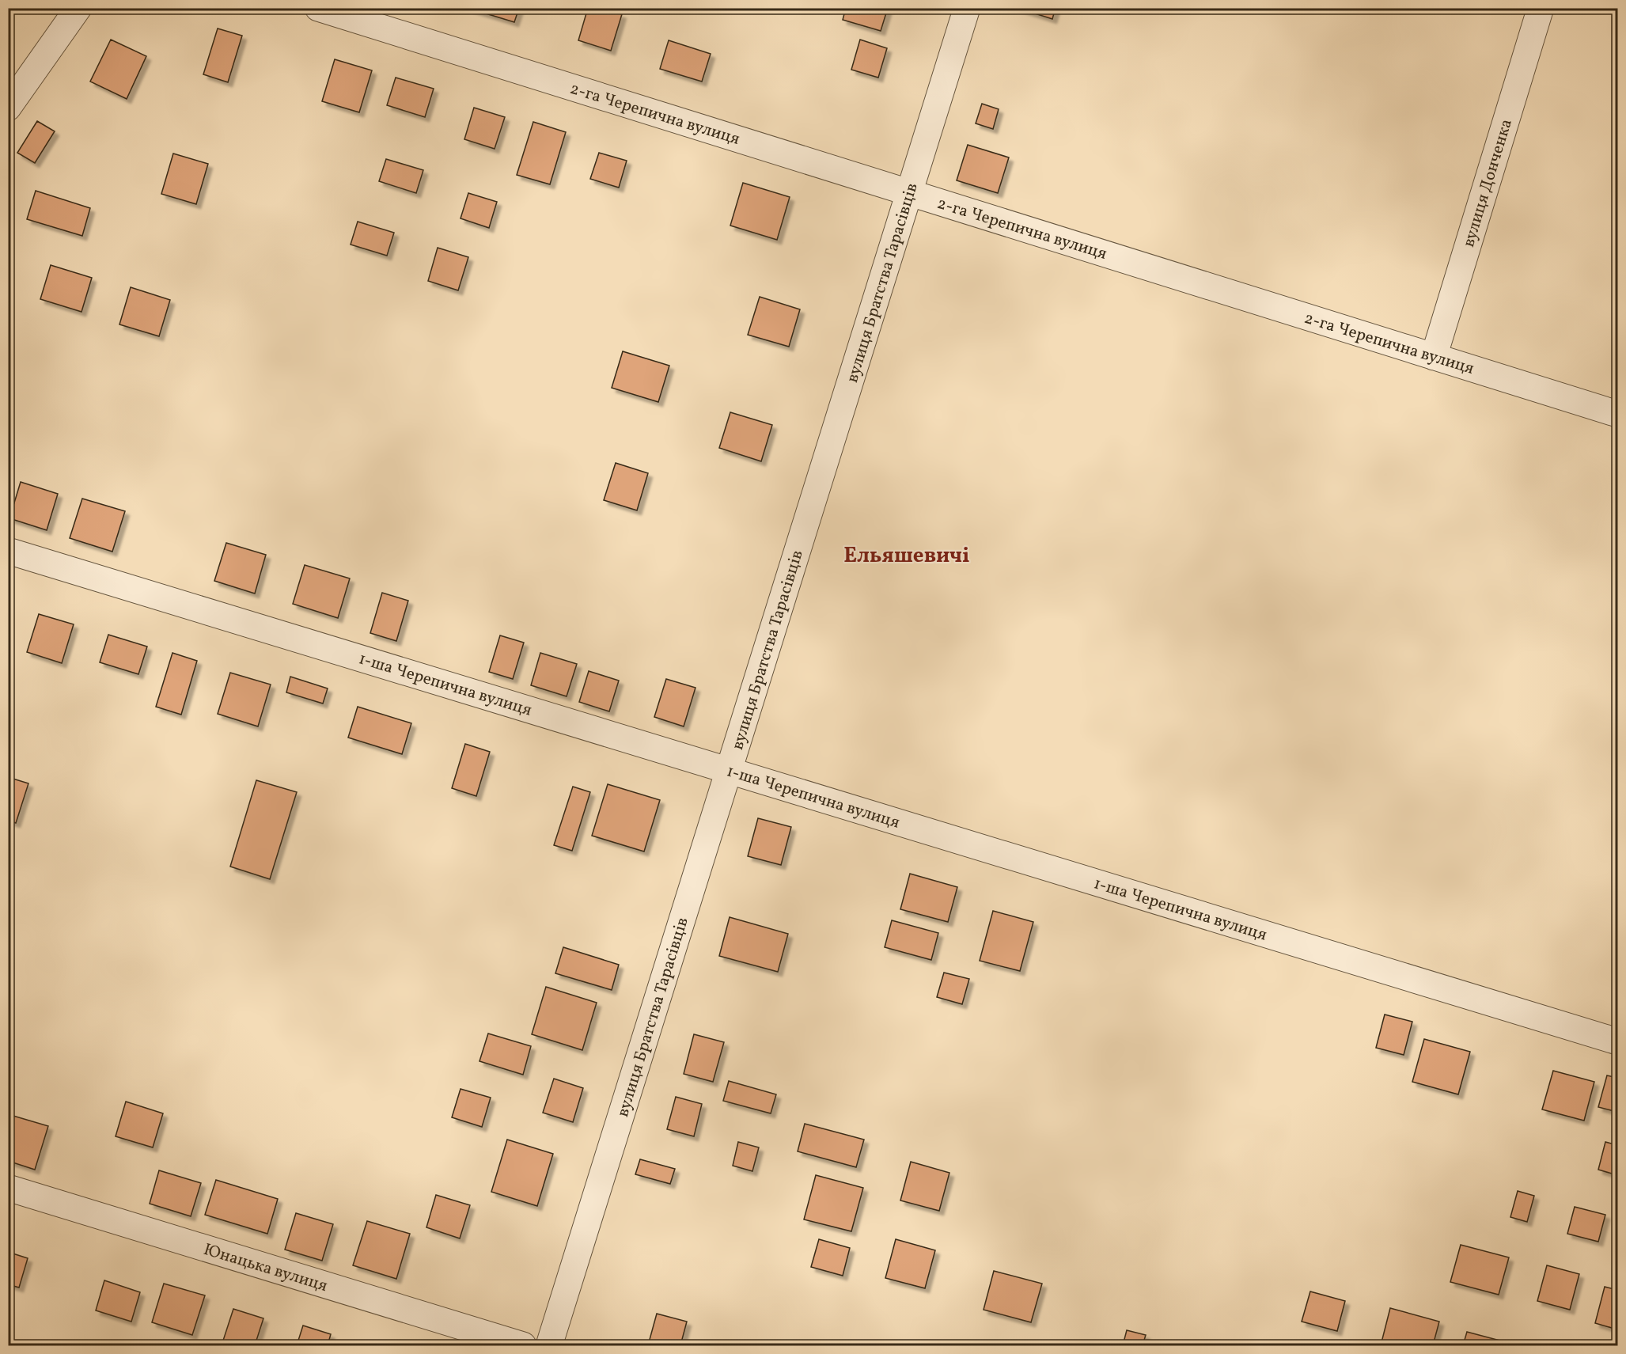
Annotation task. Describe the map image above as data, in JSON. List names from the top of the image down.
{
  "streets": {
    "street": [
      "2-га Черепична вулиця",
      "вулиця Донченка",
      "вулиця Братства Тарасівців",
      "1-ша Черепична вулиця",
      "Юнацька вулиця"
    ]
  },
  "crossings": [
    ["2-га Черепична вулиця", "вулиця Донченка"],
    ["2-га Черепична вулиця", "вулиця Братства Тарасівців"],
    ["вулиця Братства Тарасівців", "1-ша Черепична вулиця"]
  ],
  "districts": ["Ельяшевичі"]
}
